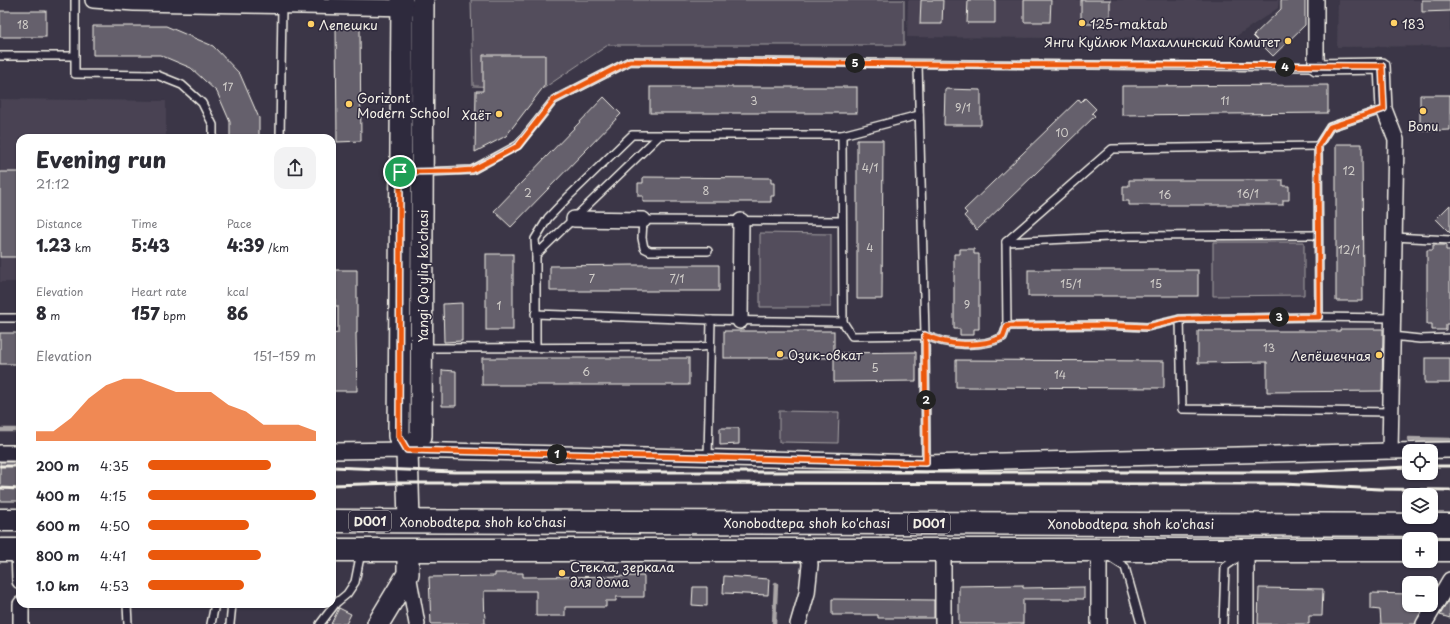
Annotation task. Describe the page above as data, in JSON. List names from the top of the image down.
{
  "streets": {
    "highway": ["D001", "Xonobodtepa shoh ko'chasi"],
    "main road": ["Yangi Qo'yliq ko'chasi"]
  },
  "crossings": [
    ["Yangi Qo'yliq ko'chasi", "Xonobodtepa shoh ko'chasi"]
  ],
  "places": [
    "125-maktab",
    "183",
    "Лепешки",
    "Янги Куйлюк Махаллинский Комитет",
    "Gorizont Modern School",
    "Bonu",
    "Хаёт",
    "Озик-овкат",
    "Лепёшечная",
    "Стекла, зеркала для дома"
  ],
  "house_numbers": [
    "18",
    "17",
    "3",
    "11",
    "9/1",
    "10",
    "4/1",
    "12",
    "8",
    "2",
    "16/1",
    "16",
    "4",
    "12/1",
    "7",
    "7/1",
    "15/1",
    "15",
    "9",
    "1",
    "13",
    "5",
    "6",
    "14"
  ],
  "page": {
    "pins": [
      "5",
      "4",
      "3",
      "2",
      "1"
    ],
    "heading": ["Evening run", "21:12"],
    "stats": [
      ["Distance", "1.23 km"],
      ["Time", "5:43"],
      ["Pace", "4:39 /km"],
      ["Elevation", "8 m"],
      ["Heart rate", "157 bpm"],
      ["kcal", "86"]
    ],
    "chart": ["Elevation", "151–159 m"],
    "map_buttons": ["+", "−"],
    "list": [
      {
        "name": "200 m",
        "note": "4:35"
      },
      {
        "name": "400 m",
        "note": "4:15"
      },
      {
        "name": "600 m",
        "note": "4:50"
      },
      {
        "name": "800 m",
        "note": "4:41"
      },
      {
        "name": "1.0 km",
        "note": "4:53"
      }
    ]
  }
}
